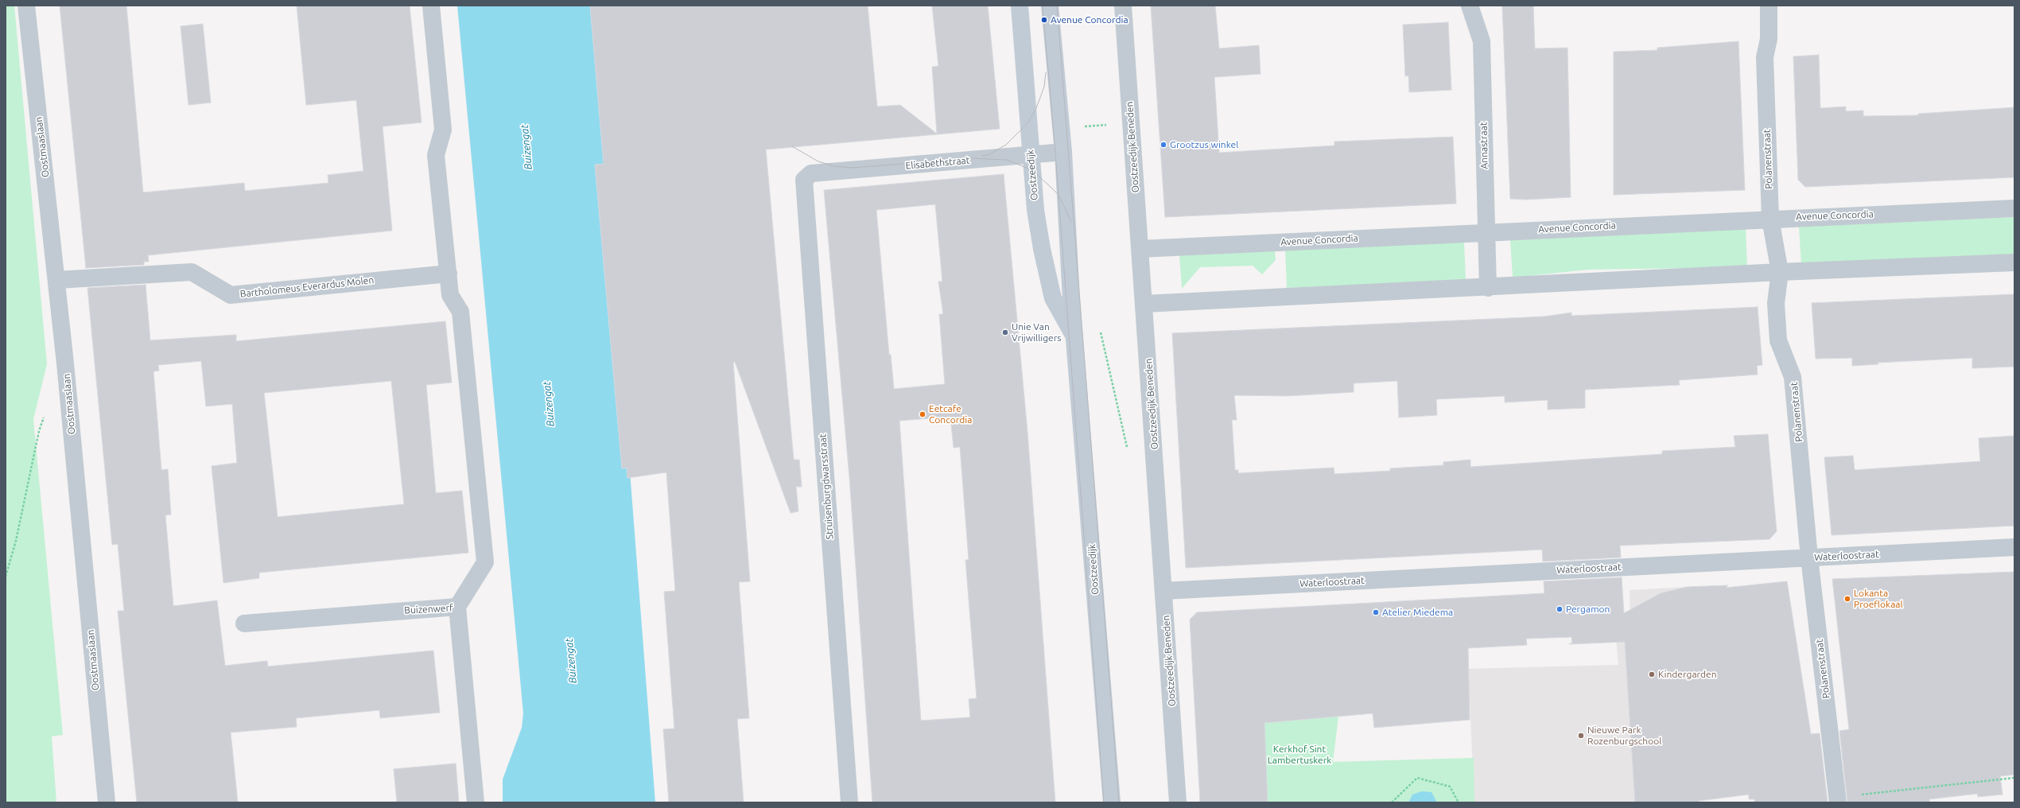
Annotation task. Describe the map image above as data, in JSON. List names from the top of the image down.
{
  "streets": {
    "street": [
      "Annastraat",
      "Oostmaaslaan",
      "Oostzeedijk Beneden",
      "Polanenstraat",
      "Elisabethstraat",
      "Oostzeedijk",
      "Avenue Concordia",
      "Bartholomeus Everardus Molen",
      "Struisenburgdwarsstraat",
      "Waterloostraat",
      "Buizenwerf"
    ]
  },
  "crossings": [
    ["Annastraat", "Avenue Concordia"],
    ["Oostmaaslaan", "Bartholomeus Everardus Molen"],
    ["Oostzeedijk Beneden", "Avenue Concordia"],
    ["Oostzeedijk Beneden", "Waterloostraat"],
    ["Polanenstraat", "Avenue Concordia"],
    ["Polanenstraat", "Waterloostraat"],
    ["Elisabethstraat", "Oostzeedijk"],
    ["Elisabethstraat", "Struisenburgdwarsstraat"]
  ],
  "water": ["Buizengat"],
  "parks": ["Kerkhof Sint Lambertuskerk"],
  "places": [
    "Avenue Concordia",
    "Grootzus winkel",
    "Unie Van Vrijwilligers",
    "Eetcafe Concordia",
    "Lokanta Proeflokaal",
    "Pergamon",
    "Atelier Miedema",
    "Kindergarden",
    "Nieuwe Park Rozenburgschool"
  ]
}
